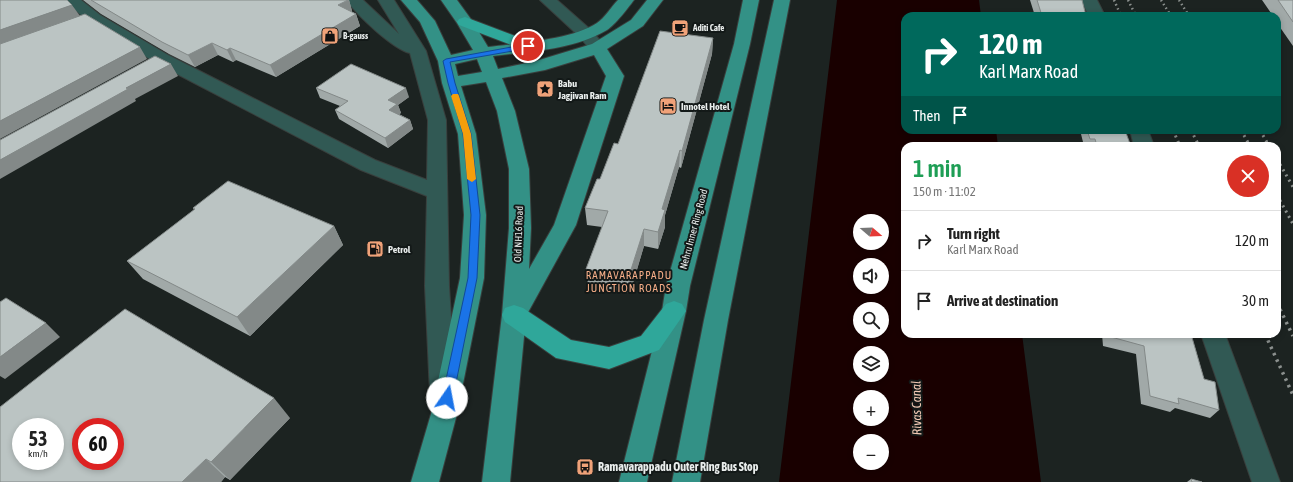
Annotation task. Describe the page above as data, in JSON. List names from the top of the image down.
{
  "streets": {
    "main road": ["Nehru Inner Ring Road", "Old NH16 Road"]
  },
  "districts": ["RAMAVARAPPADU JUNCTION ROADS"],
  "water": ["Rivas Canal"],
  "places": {
    "cafe": ["Aditi Cafe"],
    "shop": ["B-gauss"],
    "place": ["Babu Jagjivan Ram"],
    "hotel": ["Innotel Hotel"],
    "fuel station": ["Petrol"],
    "bus stop": ["Ramavarappadu Outer Ring Bus Stop"]
  },
  "north": "right",
  "page": {
    "turn": ["120 m", "Karl Marx Road"],
    "then": "Then",
    "heading": ["1 min", "150 m · 11:02"],
    "list": [
      {
        "name": "Turn right",
        "note": "Karl Marx Road",
        "value": "120 m"
      },
      {
        "name": "Arrive at destination",
        "value": "30 m"
      }
    ],
    "map_buttons": ["+", "−"],
    "speed": "53 km/h",
    "limit": "60"
  }
}
